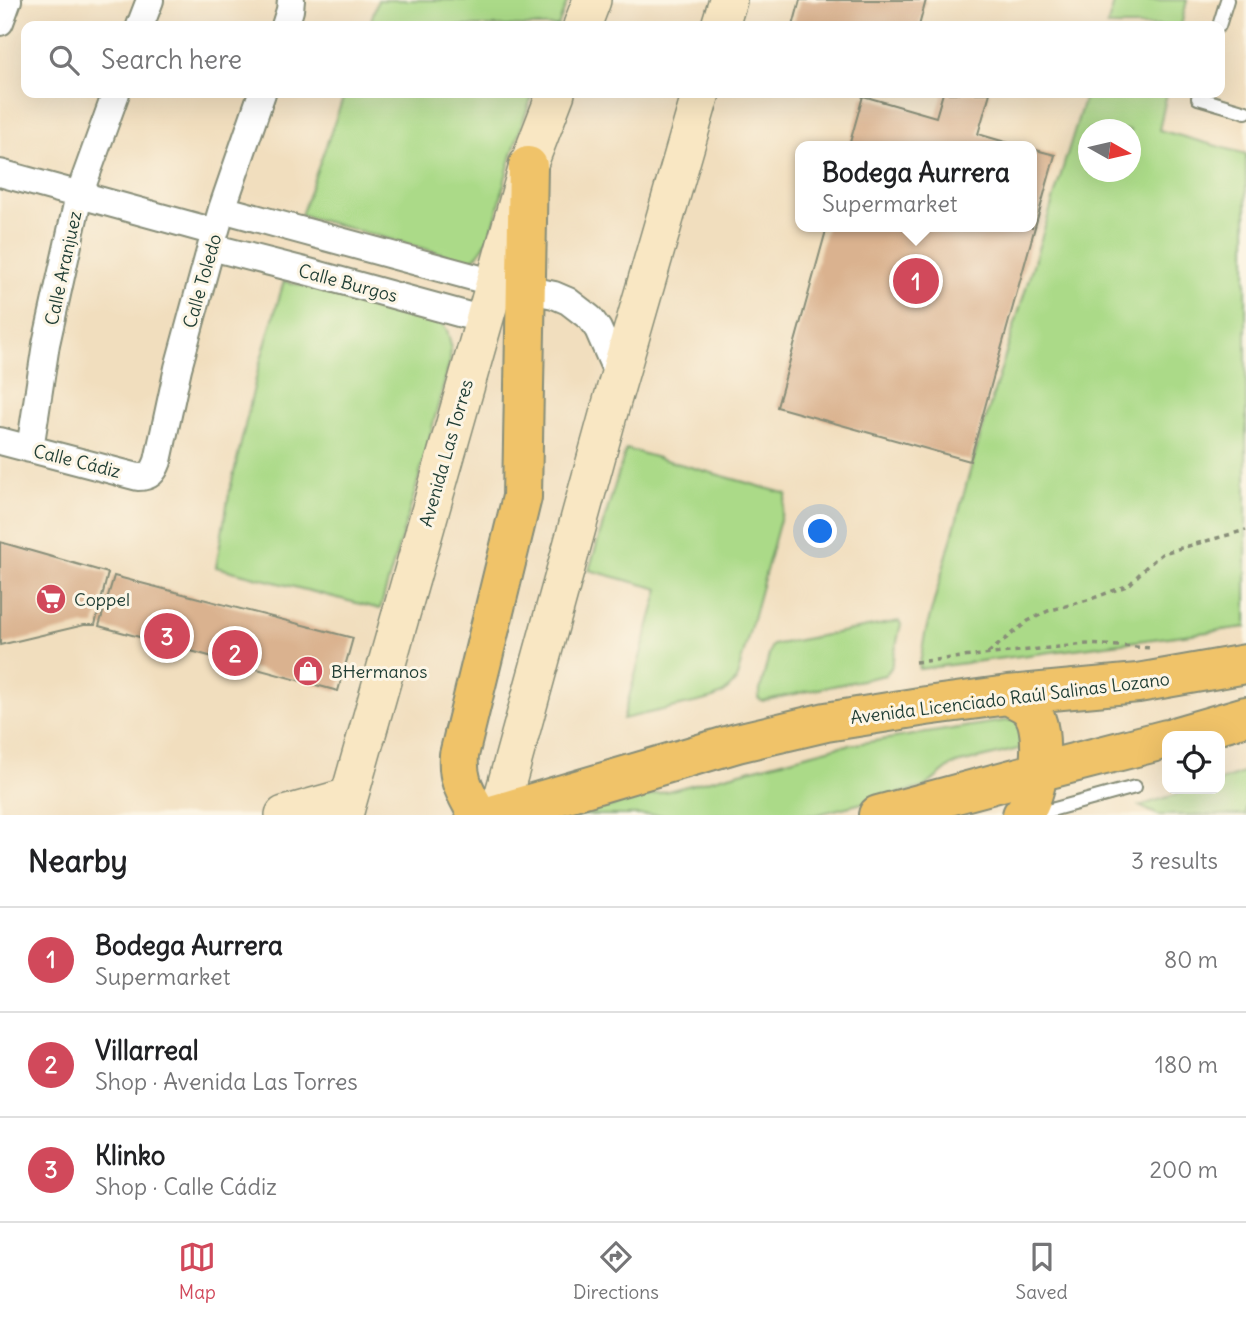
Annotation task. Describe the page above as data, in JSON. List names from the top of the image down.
{
  "streets": {
    "main road": ["Avenida Las Torres", "Avenida Licenciado Raúl Salinas Lozano"],
    "street": [
      "Calle Aranjuez",
      "Calle Toledo",
      "Calle Burgos",
      "Calle Cádiz"
    ]
  },
  "crossings": [
    ["Calle Aranjuez", "Calle Burgos"],
    ["Calle Aranjuez", "Calle Cádiz"],
    ["Calle Toledo", "Calle Burgos"],
    ["Calle Toledo", "Calle Cádiz"],
    ["Calle Burgos", "Avenida Las Torres"]
  ],
  "places": {
    "supermarket": ["Coppel"],
    "shop": ["BHermanos"]
  },
  "north": "right",
  "page": {
    "search": "Search here",
    "popup": ["Bodega Aurrera", "Supermarket"],
    "pins": ["1", "3", "2"],
    "heading": ["Nearby", "3 results"],
    "list": [
      {
        "mark": "1",
        "name": "Bodega Aurrera",
        "note": "Supermarket",
        "value": "80 m"
      },
      {
        "mark": "2",
        "name": "Villarreal",
        "note": "Shop · Avenida Las Torres",
        "value": "180 m"
      },
      {
        "mark": "3",
        "name": "Klinko",
        "note": "Shop · Calle Cádiz",
        "value": "200 m"
      }
    ],
    "nav": ["Map", "Directions", "Saved"]
  }
}
